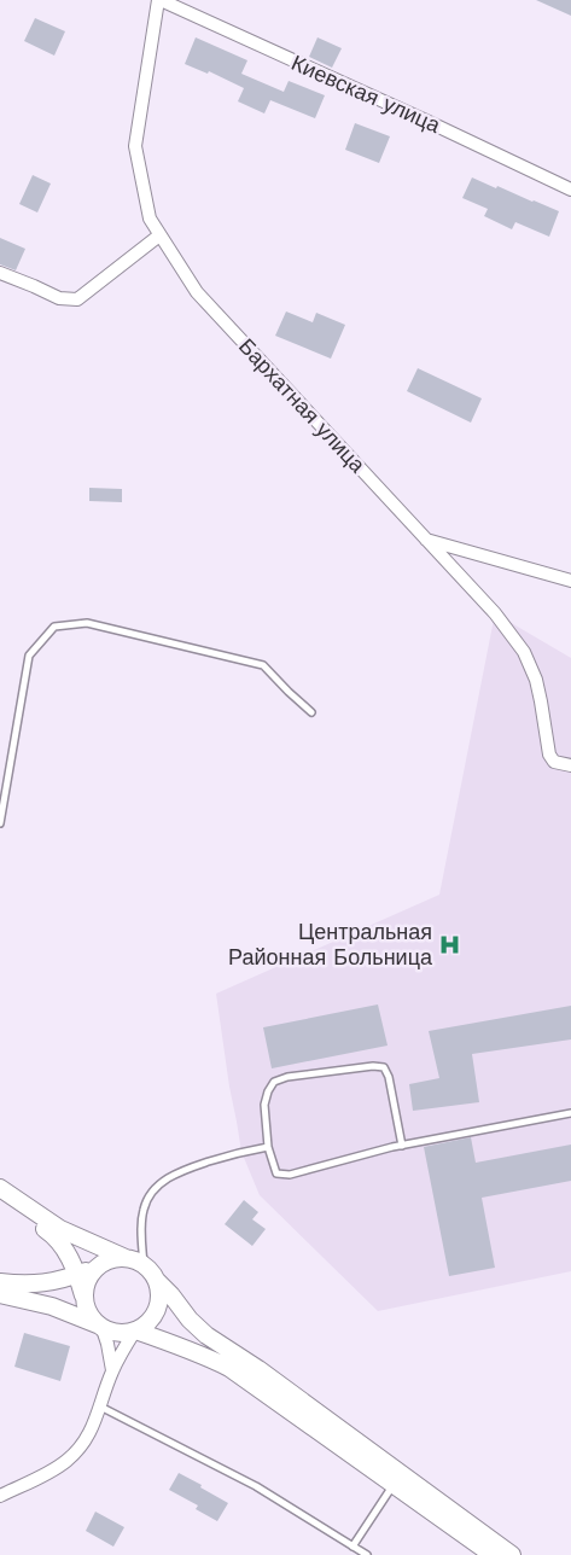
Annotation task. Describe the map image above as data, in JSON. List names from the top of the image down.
{
  "streets": {
    "street": ["Киевская улица", "Бархатная улица"]
  },
  "crossings": [
    ["Киевская улица", "Бархатная улица"]
  ],
  "places": {
    "hospital": ["Центральная Районная Больница"]
  }
}
